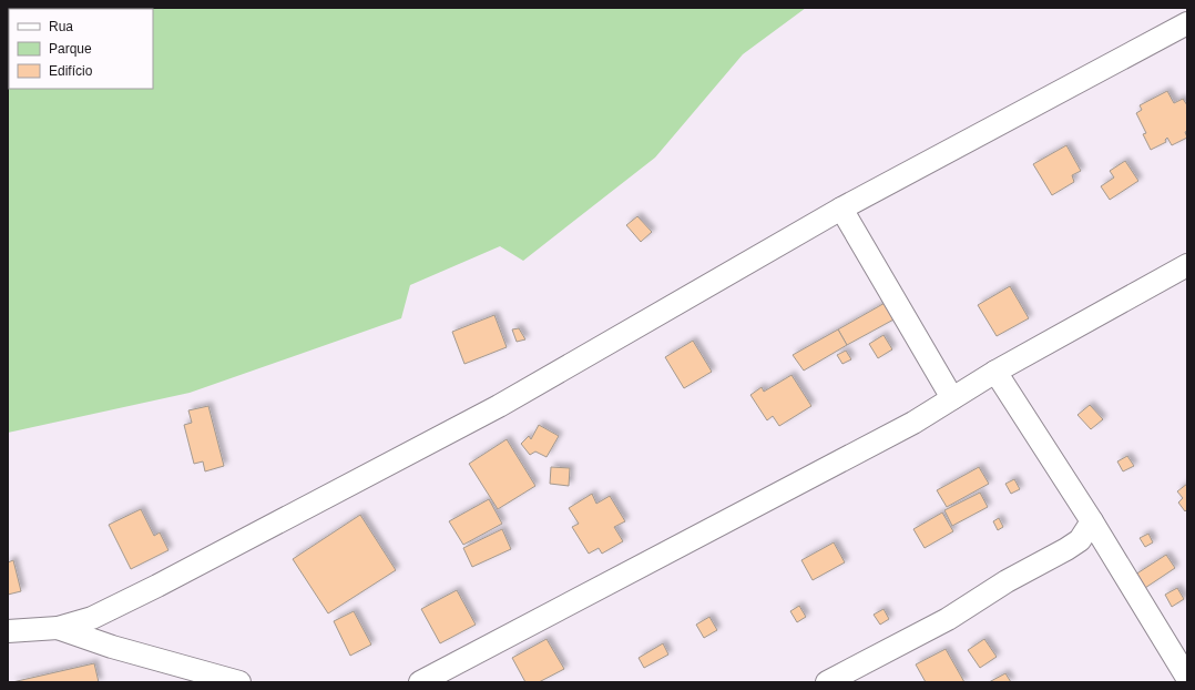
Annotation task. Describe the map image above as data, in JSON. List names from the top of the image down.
{
  "legend": ["Rua", "Parque", "Edifício"]
}
